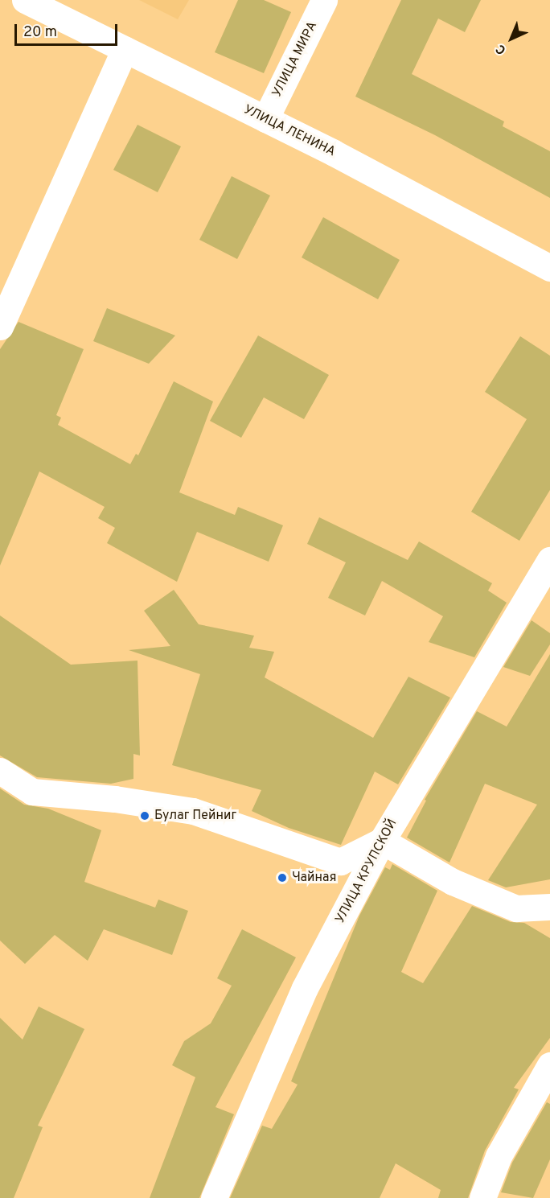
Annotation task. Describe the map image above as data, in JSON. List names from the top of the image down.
{
  "streets": {
    "street": ["УЛИЦА МИРА", "УЛИЦА ЛЕНИНА", "УЛИЦА КРУПСКОЙ"]
  },
  "crossings": [
    ["УЛИЦА МИРА", "УЛИЦА ЛЕНИНА"]
  ],
  "places": ["Булаг Пейниг", "Чайная"],
  "scale_bar": "20 m",
  "north": "bottom left"
}
